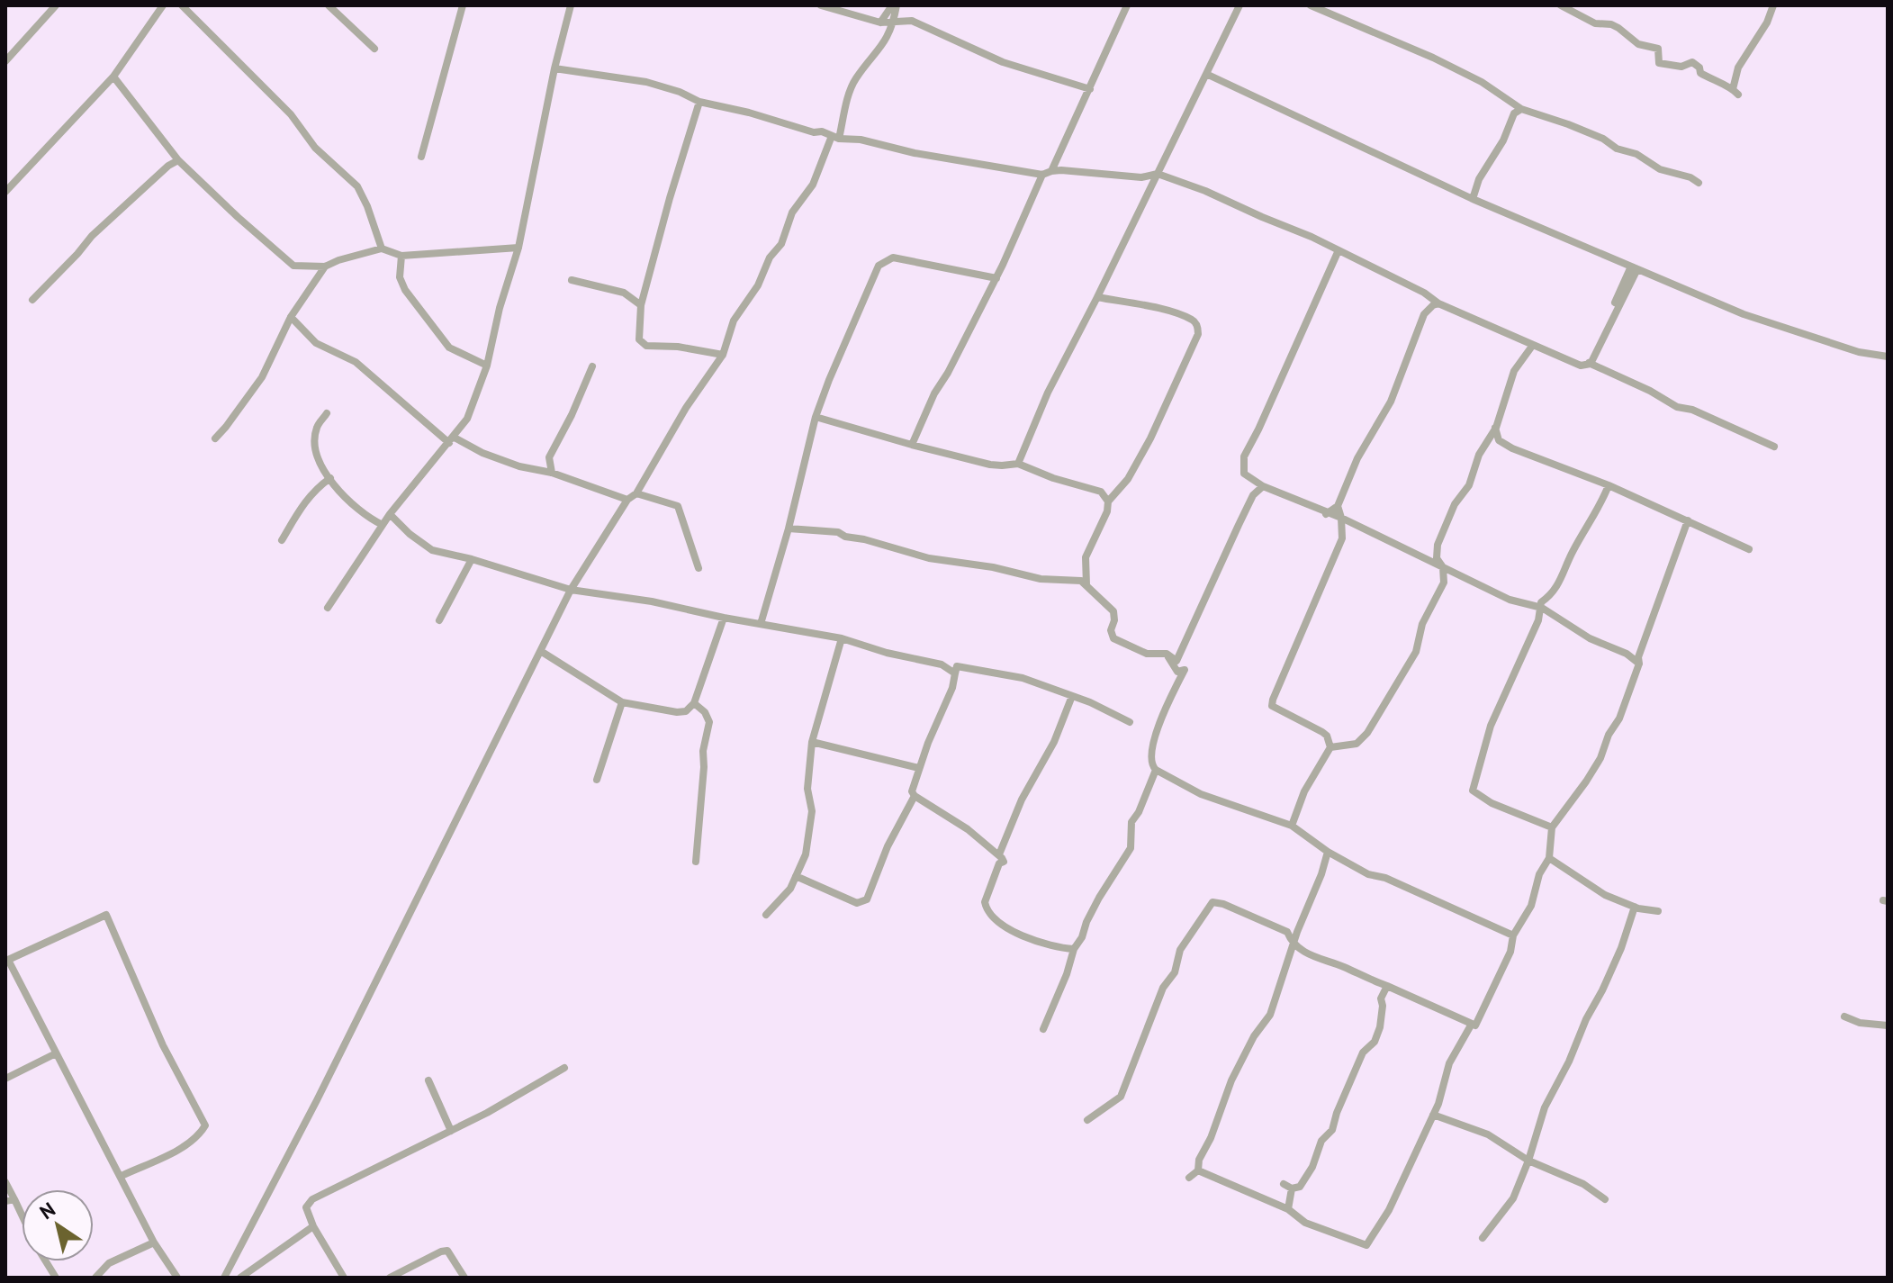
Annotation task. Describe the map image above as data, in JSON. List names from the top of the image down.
{
  "north": "top left"
}
